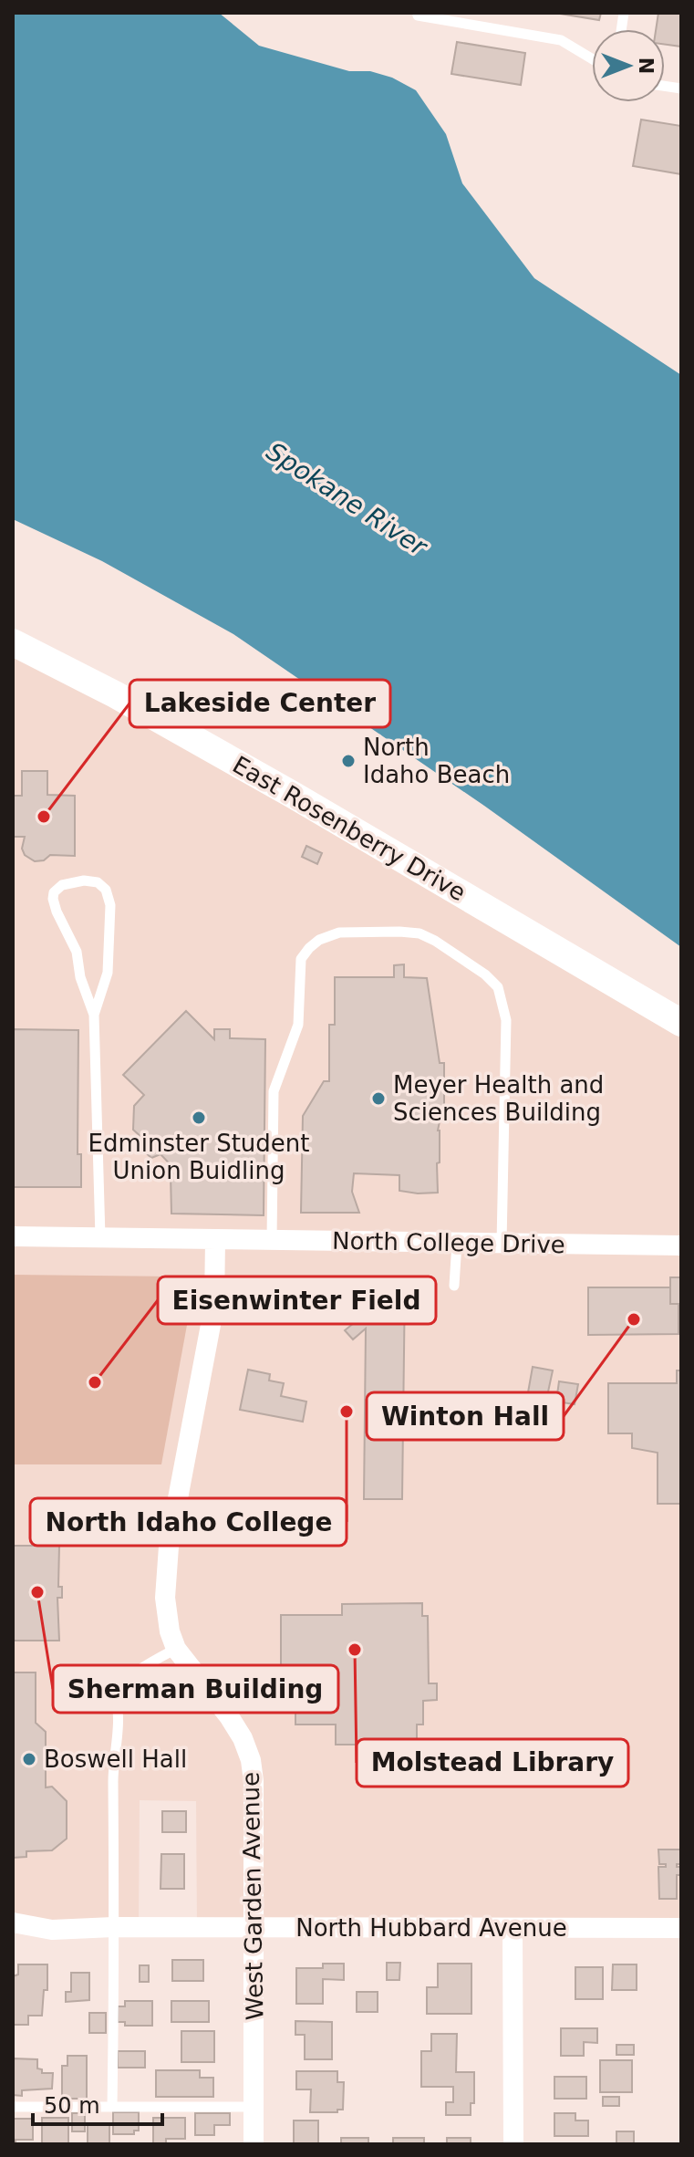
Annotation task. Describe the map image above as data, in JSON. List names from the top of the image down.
{
  "streets": {
    "street": [
      "East Rosenberry Drive",
      "North College Drive",
      "West Garden Avenue",
      "North Hubbard Avenue"
    ]
  },
  "crossings": [
    ["North College Drive", "West Garden Avenue"],
    ["West Garden Avenue", "North Hubbard Avenue"]
  ],
  "water": ["Spokane River"],
  "places": [
    "North Idaho Beach",
    "Lakeside Center",
    "Meyer Health and Sciences Building",
    "Edminster Student Union Buidling",
    "Winton Hall",
    "Eisenwinter Field",
    "North Idaho College",
    "Sherman Building",
    "Molstead Library",
    "Boswell Hall"
  ],
  "scale_bar": "50 m",
  "north": "right"
}
